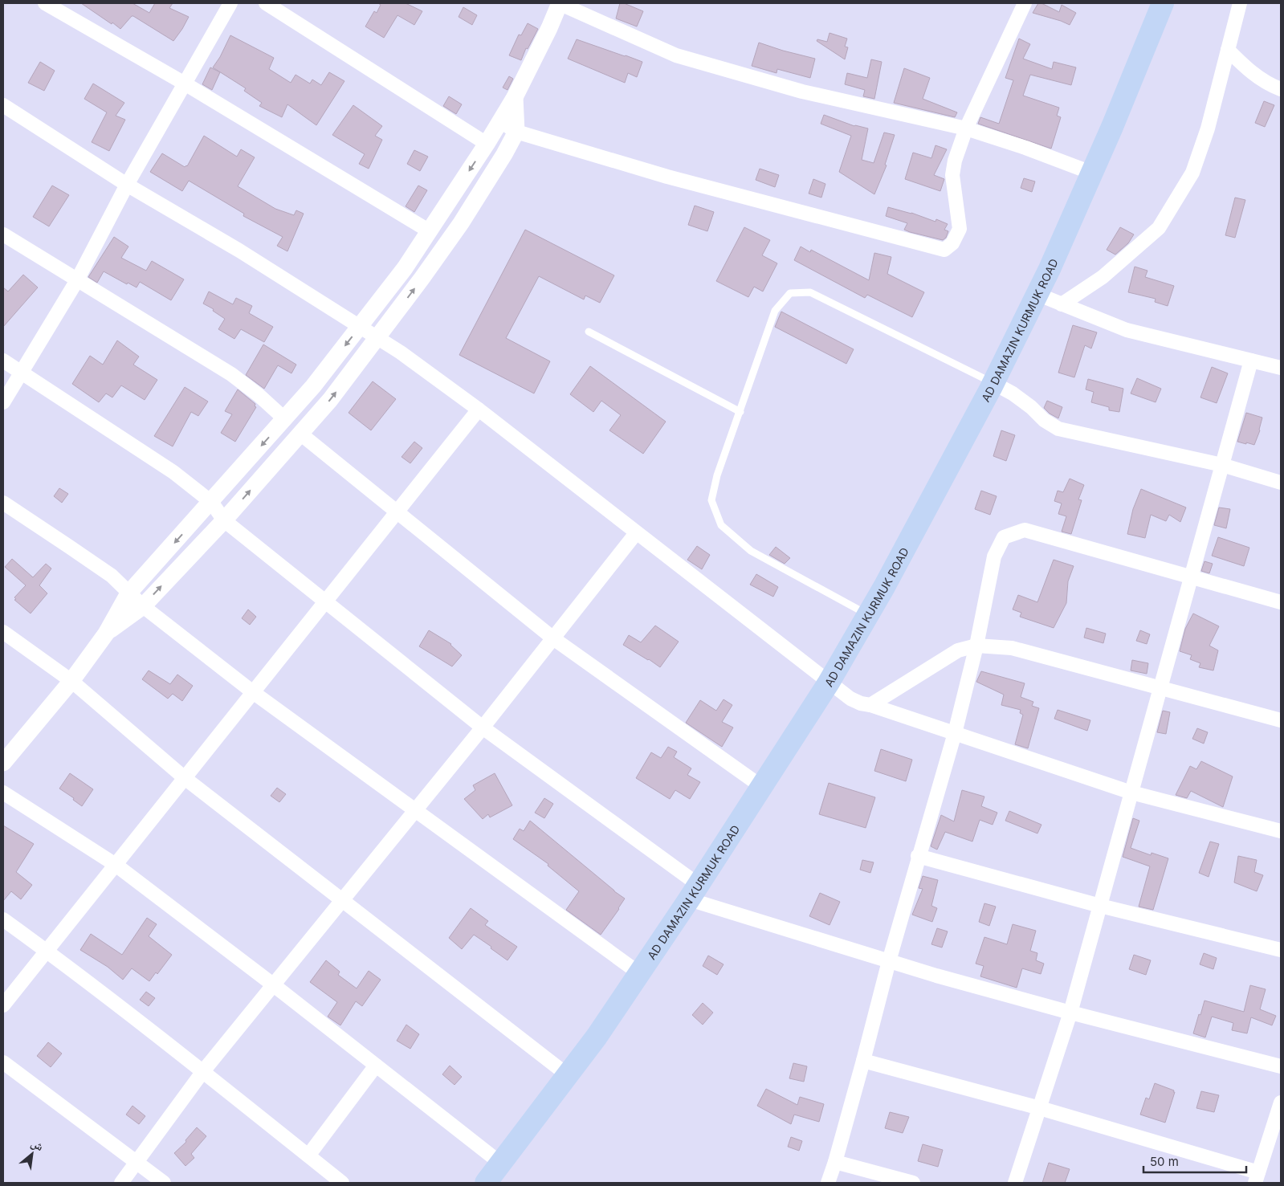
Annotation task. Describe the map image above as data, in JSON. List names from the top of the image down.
{
  "streets": {
    "highway": ["AD DAMAZIN KURMUK ROAD"]
  },
  "scale_bar": "50 m",
  "north": "top right"
}
